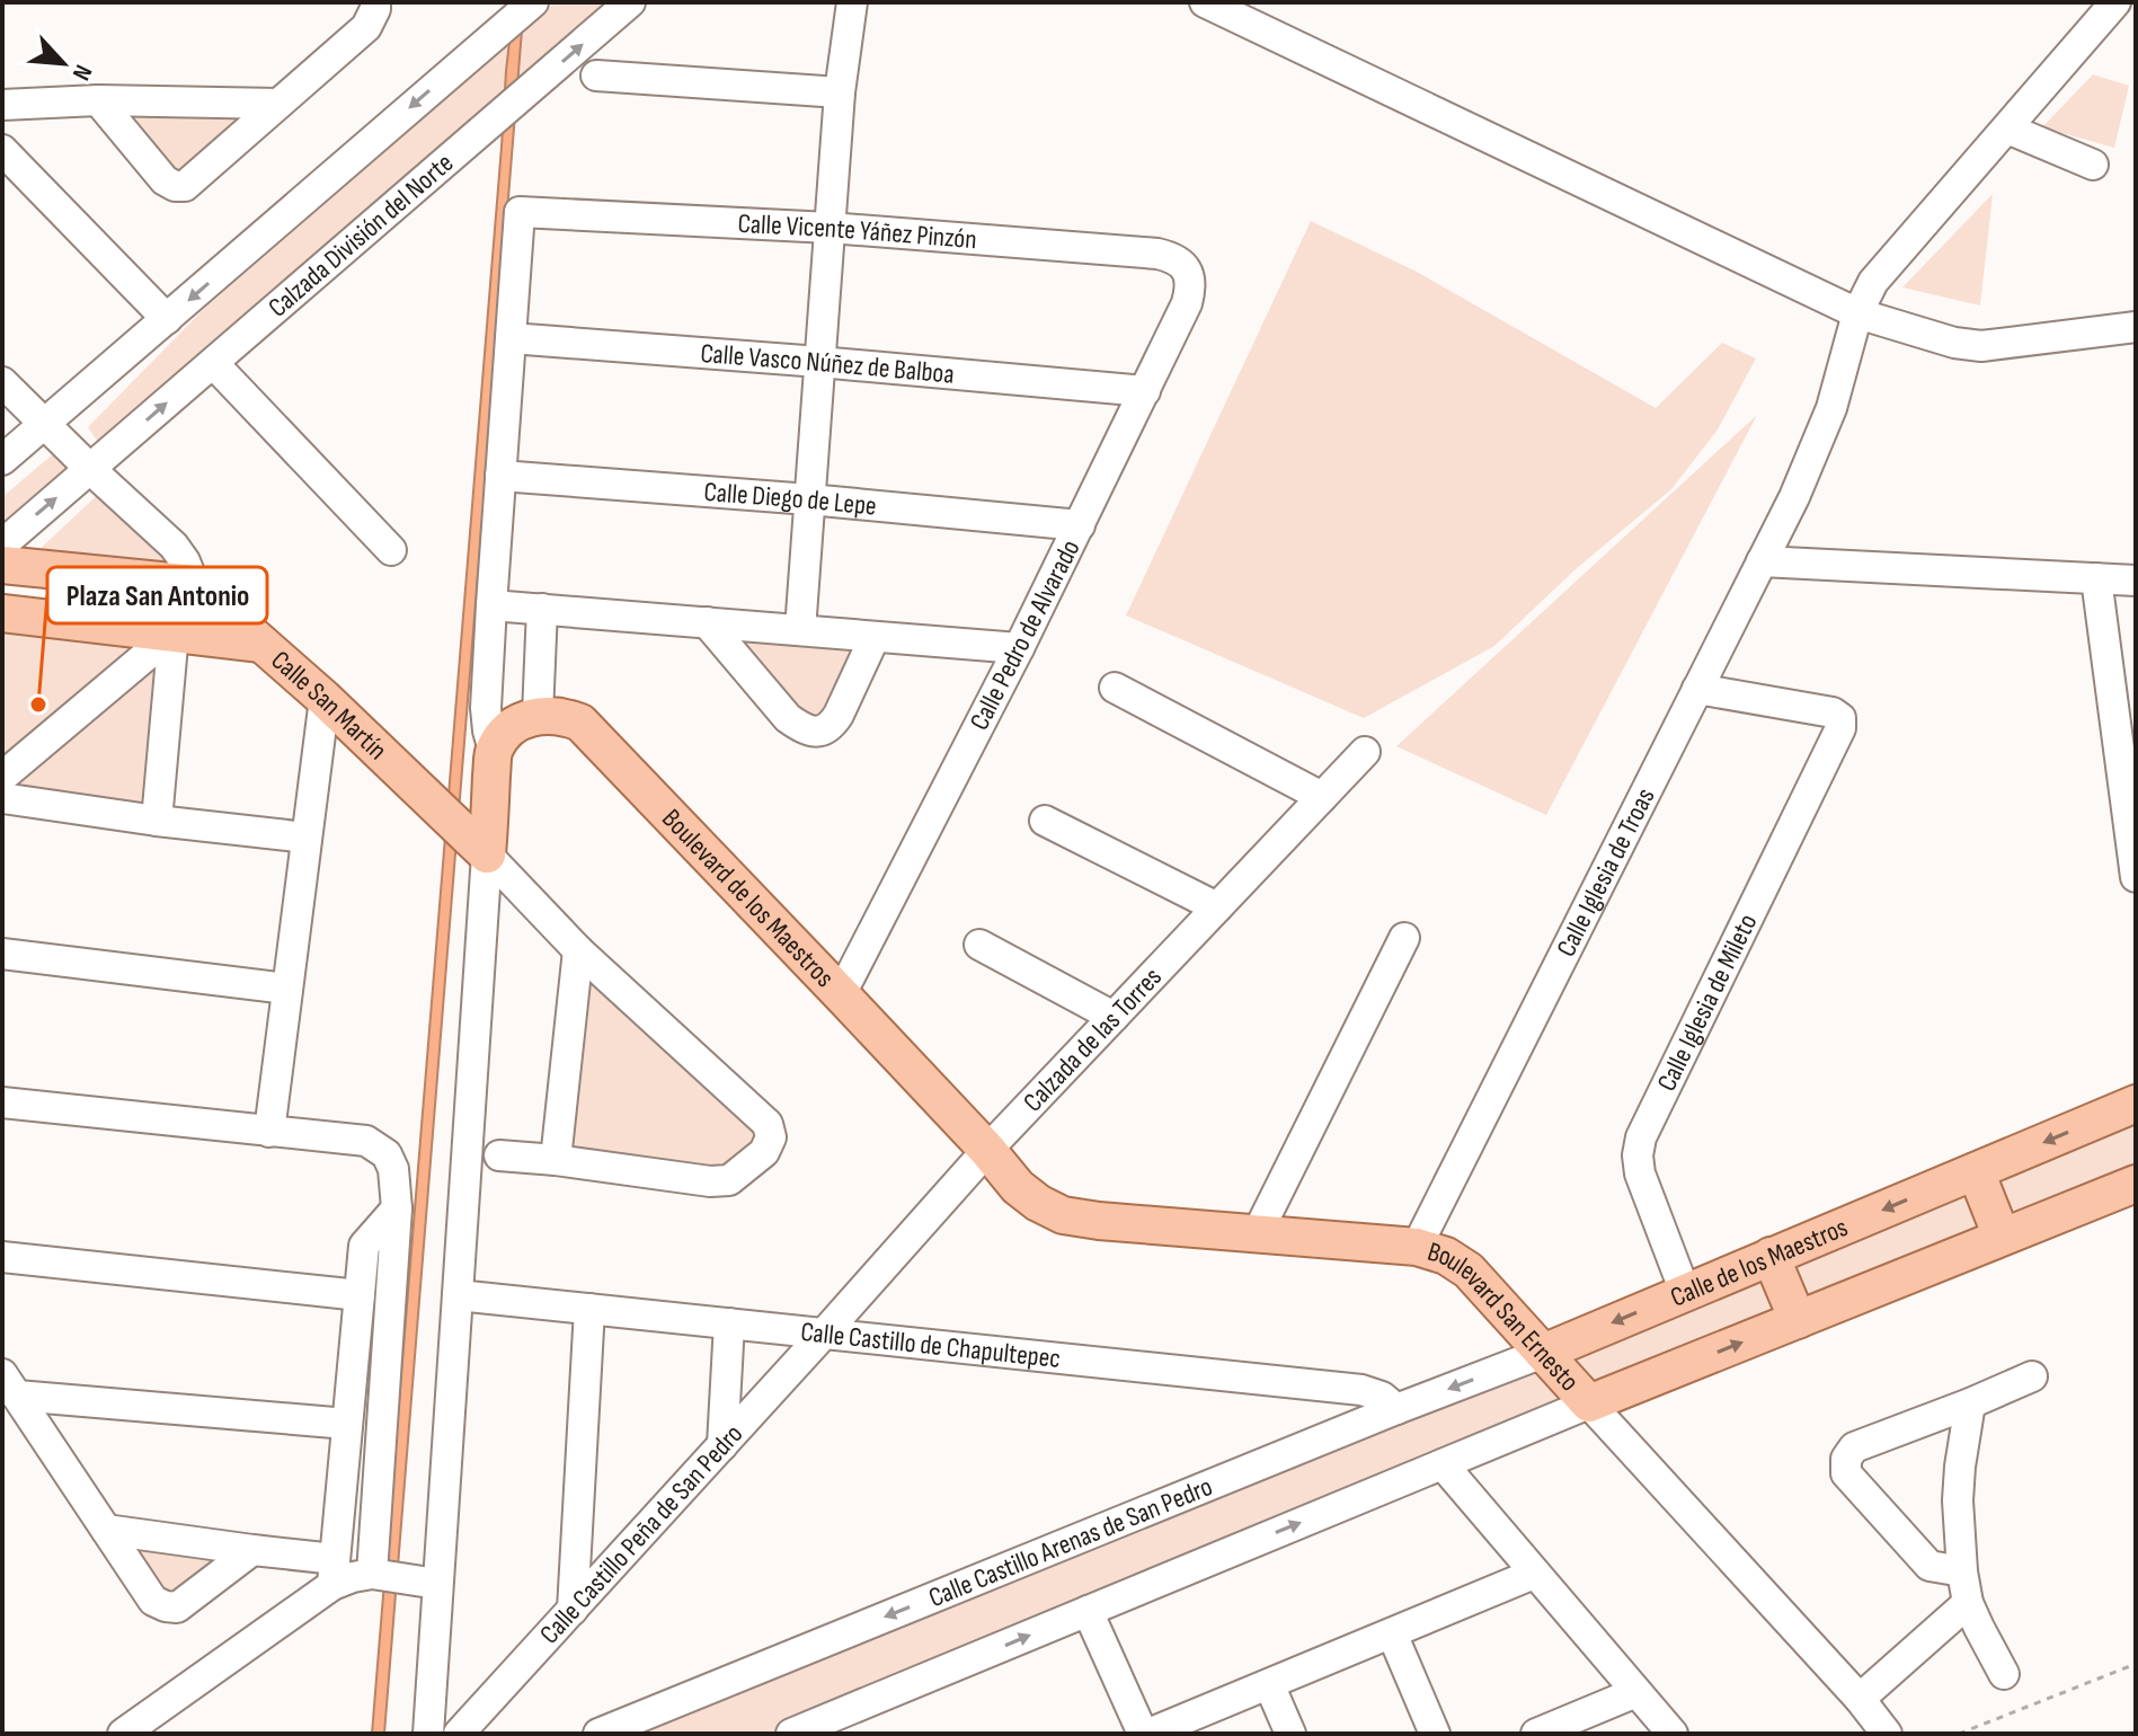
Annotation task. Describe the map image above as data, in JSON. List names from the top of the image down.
{
  "streets": {
    "main road": [
      "Calle San Martín",
      "Boulevard de los Maestros",
      "Calle de los Maestros",
      "Boulevard San Ernesto"
    ],
    "street": [
      "Calle Vicente Yáñez Pinzón",
      "Calzada División del Norte",
      "Calle Vasco Núñez de Balboa",
      "Calle Diego de Lepe",
      "Calle Pedro de Alvarado",
      "Calle Iglesia de Troas",
      "Calle Iglesia de Mileto",
      "Calzada de las Torres",
      "Calle Castillo de Chapultepec",
      "Calle Castillo Peña de San Pedro",
      "Calle Castillo Arenas de San Pedro"
    ]
  },
  "crossings": [
    ["Calle Vicente Yáñez Pinzón", "Calle Vasco Núñez de Balboa"],
    ["Calle Vicente Yáñez Pinzón", "Calle Pedro de Alvarado"],
    ["Calzada División del Norte", "Calle San Martín"],
    ["Calle Vasco Núñez de Balboa", "Calle Pedro de Alvarado"],
    ["Calle Diego de Lepe", "Calle Pedro de Alvarado"],
    ["Calle Pedro de Alvarado", "Boulevard de los Maestros"],
    ["Calle Iglesia de Troas", "Calle Iglesia de Mileto"],
    ["Calle Iglesia de Troas", "Boulevard San Ernesto"],
    ["Boulevard de los Maestros", "Calzada de las Torres"],
    ["Boulevard de los Maestros", "Boulevard San Ernesto"],
    ["Calle Iglesia de Mileto", "Calle de los Maestros"],
    ["Calzada de las Torres", "Boulevard San Ernesto"],
    ["Calzada de las Torres", "Calle Castillo de Chapultepec"],
    ["Calzada de las Torres", "Calle Castillo Peña de San Pedro"],
    ["Calle de los Maestros", "Boulevard San Ernesto"],
    ["Calle de los Maestros", "Calle Castillo Arenas de San Pedro"],
    ["Boulevard San Ernesto", "Calle Castillo Arenas de San Pedro"],
    ["Calle Castillo de Chapultepec", "Calle Castillo Peña de San Pedro"],
    ["Calle Castillo de Chapultepec", "Calle Castillo Arenas de San Pedro"]
  ],
  "places": ["Plaza San Antonio"],
  "north": "bottom right"
}
